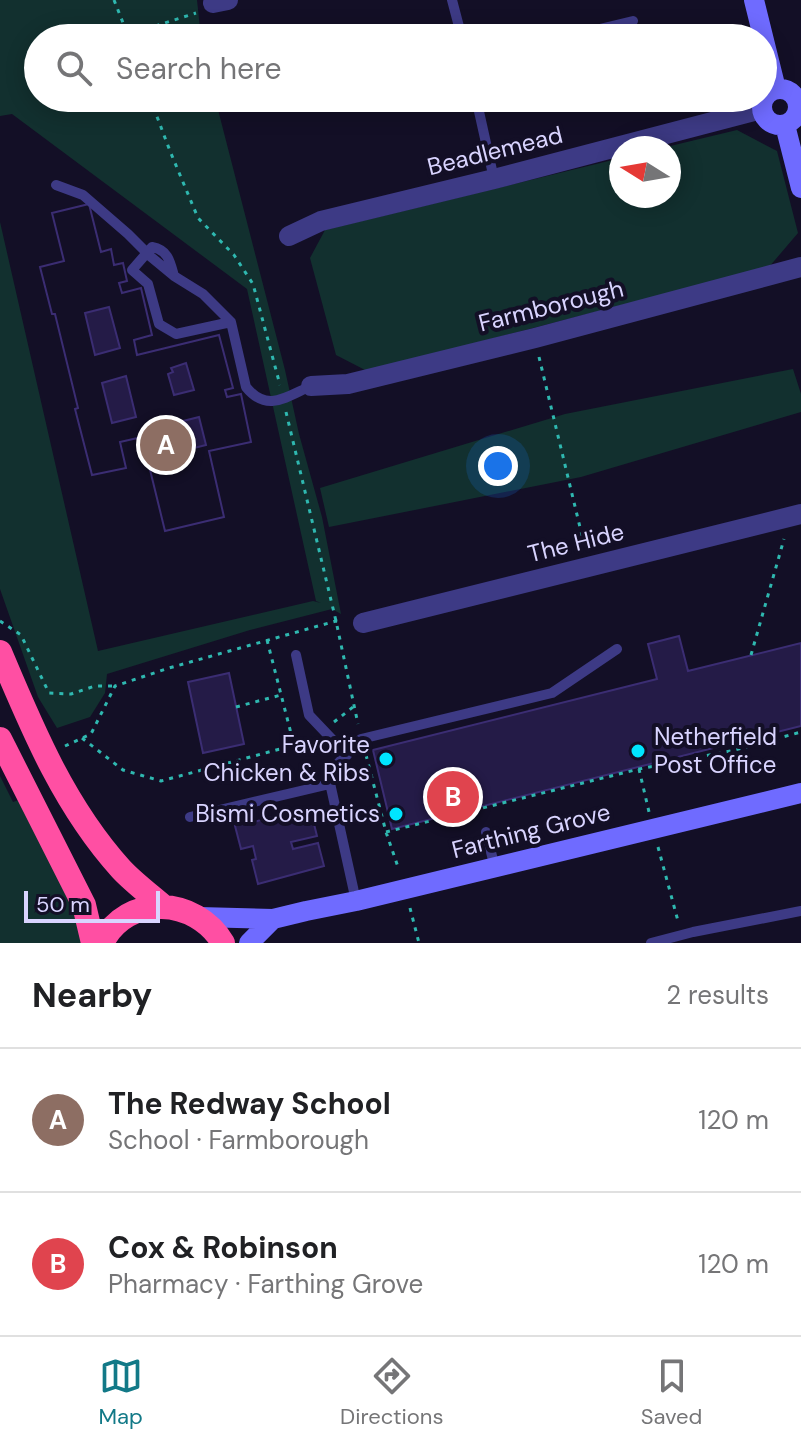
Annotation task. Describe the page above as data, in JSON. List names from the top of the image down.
{
  "streets": {
    "street": [
      "Beadlemead",
      "Farmborough",
      "The Hide",
      "Farthing Grove"
    ]
  },
  "places": ["Netherfield Post Office", "Favorite Chicken & Ribs", "Bismi Cosmetics"],
  "scale_bar": "50 m",
  "north": "left",
  "page": {
    "search": "Search here",
    "pins": ["A", "B"],
    "scale": "50 m",
    "heading": ["Nearby", "2 results"],
    "list": [
      {
        "mark": "A",
        "name": "The Redway School",
        "note": "School · Farmborough",
        "value": "120 m"
      },
      {
        "mark": "B",
        "name": "Cox & Robinson",
        "note": "Pharmacy · Farthing Grove",
        "value": "120 m"
      }
    ],
    "nav": ["Map", "Directions", "Saved"]
  }
}
